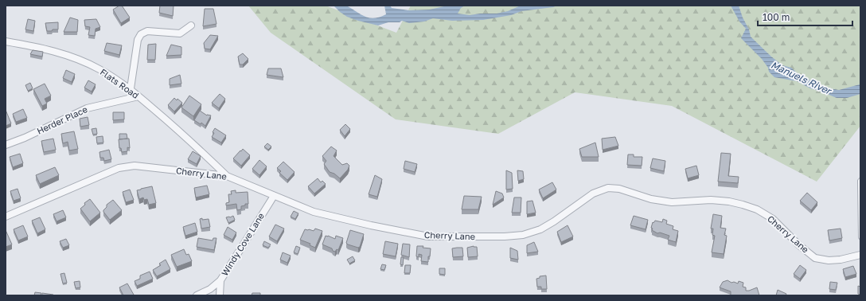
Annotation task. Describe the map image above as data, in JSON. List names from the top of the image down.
{
  "streets": {
    "street": [
      "Flats Road",
      "Herder Place",
      "Cherry Lane",
      "Windy Cove Lane"
    ]
  },
  "crossings": [
    ["Flats Road", "Herder Place"],
    ["Flats Road", "Cherry Lane"],
    ["Cherry Lane", "Windy Cove Lane"]
  ],
  "water": ["Manuels River"],
  "scale_bar": "100 m"
}
